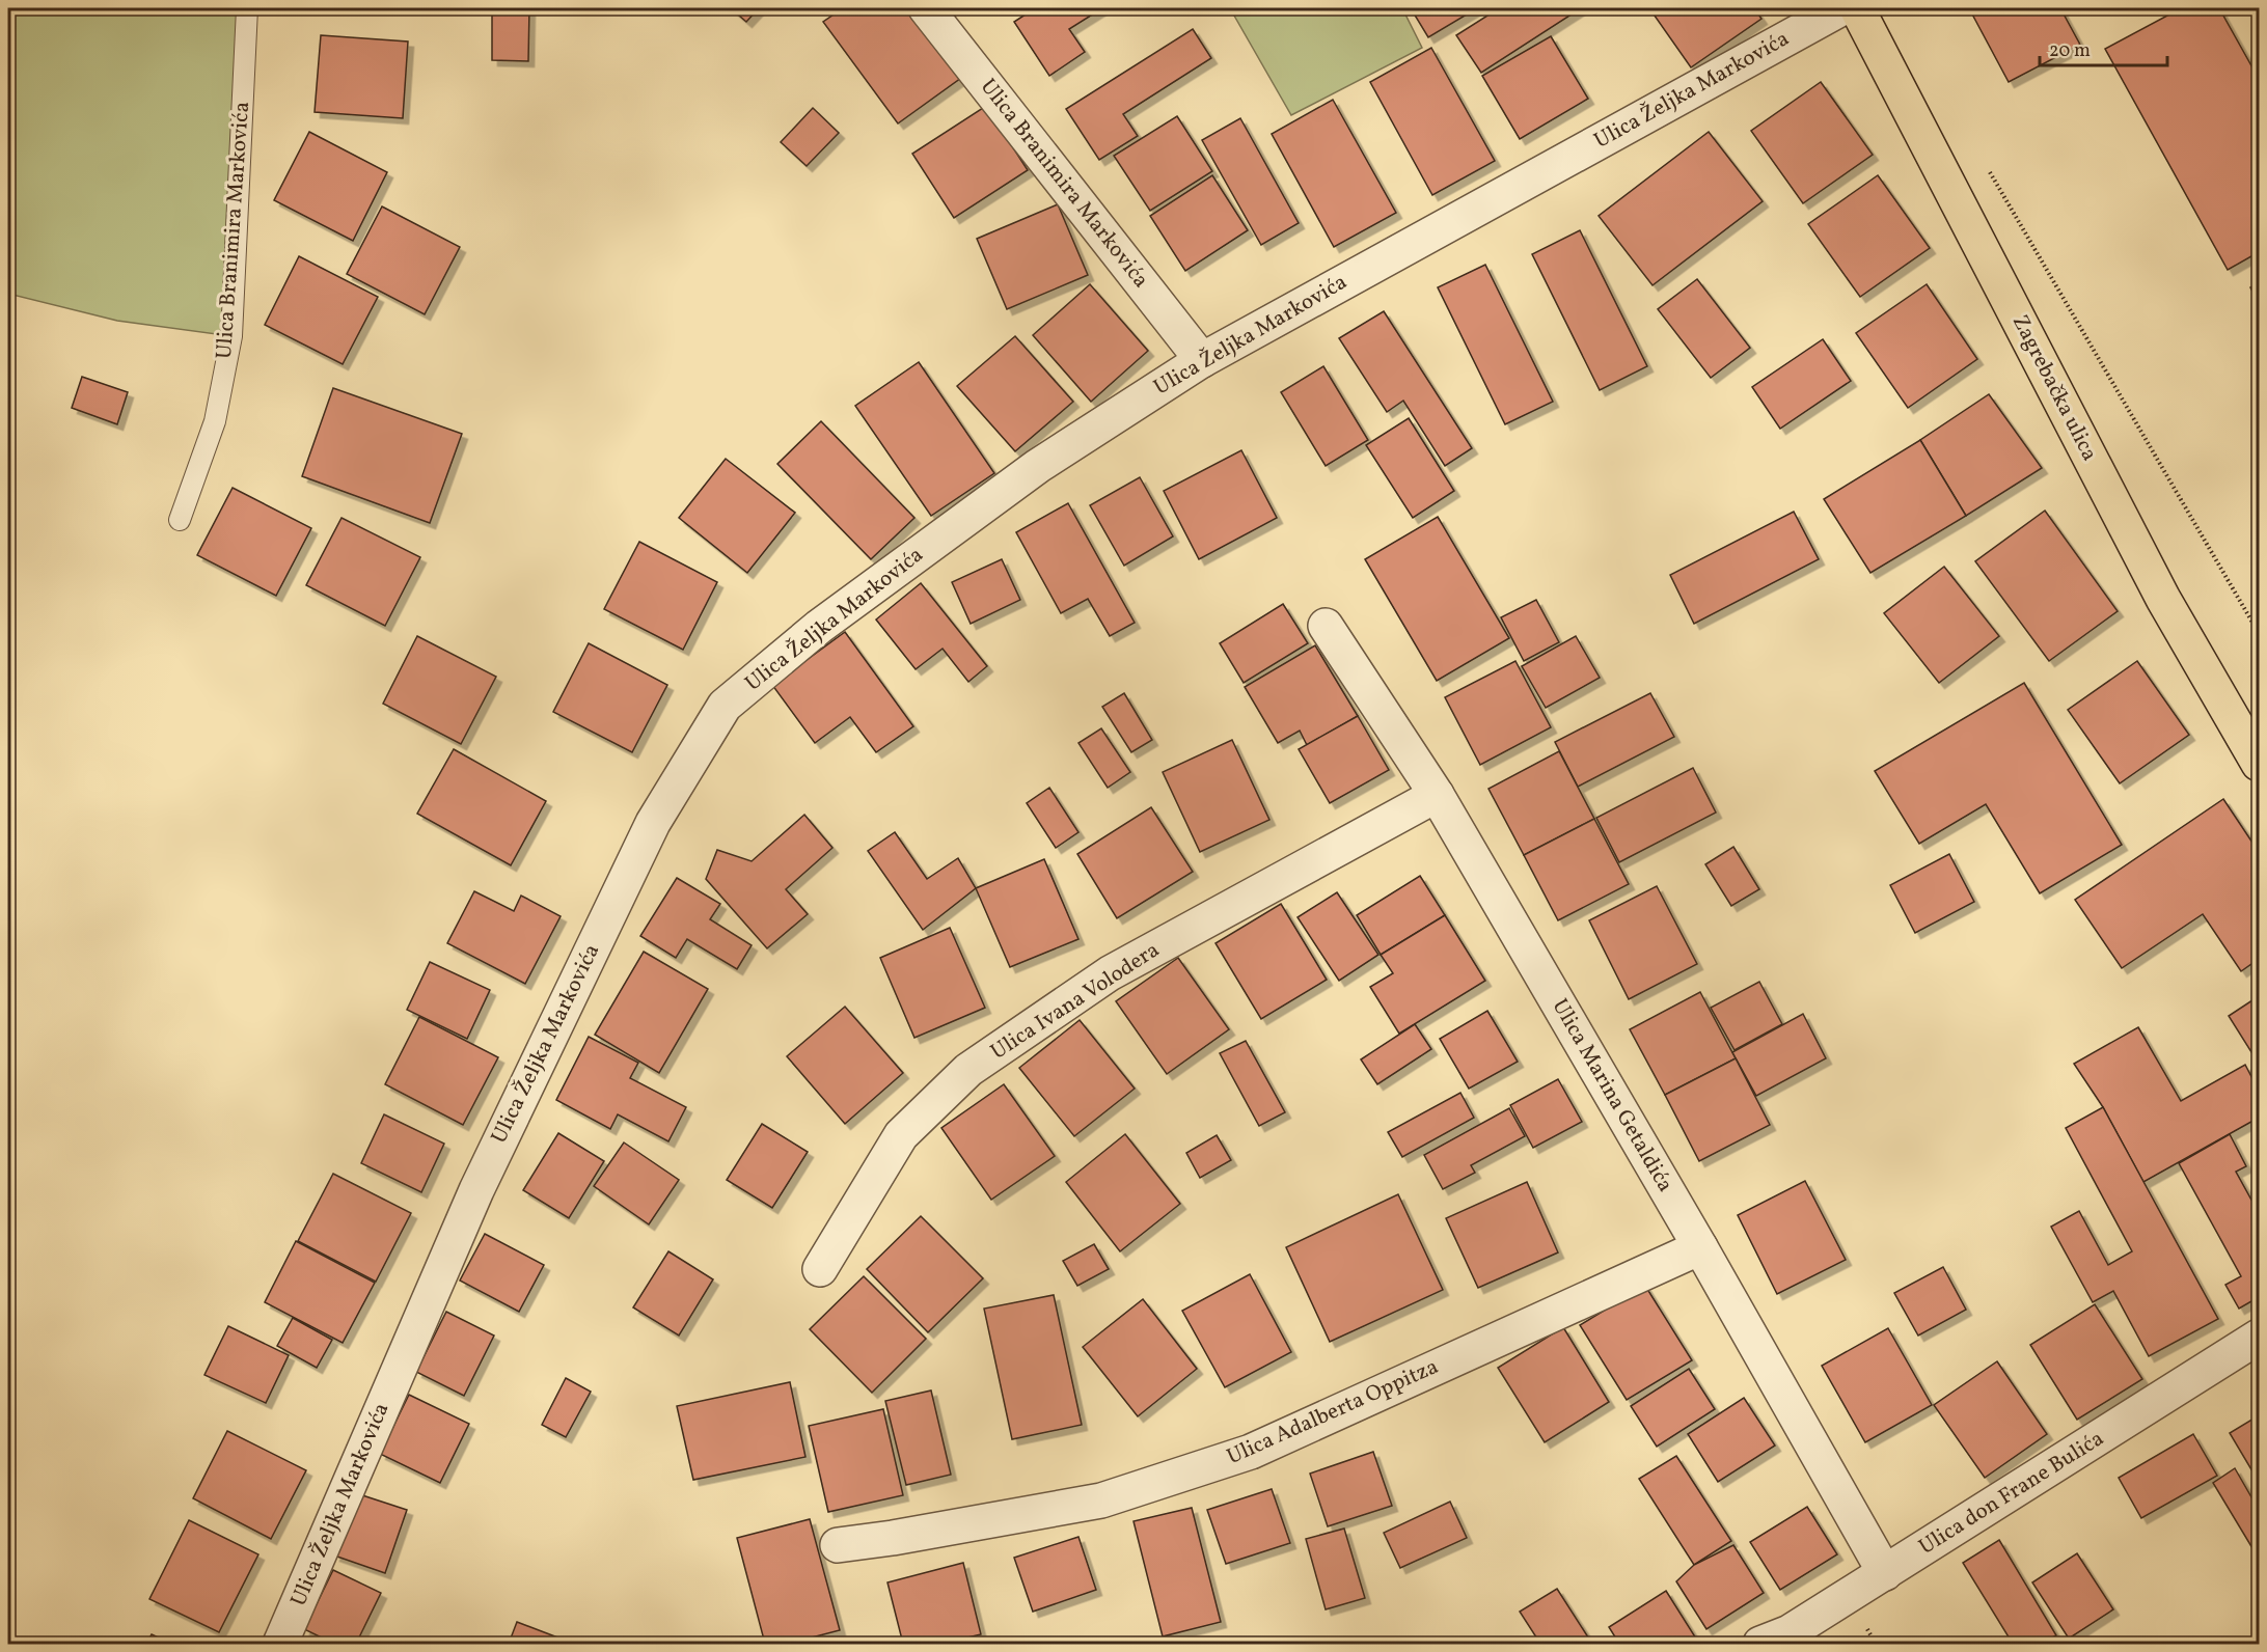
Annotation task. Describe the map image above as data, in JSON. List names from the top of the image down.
{
  "streets": {
    "main road": ["Zagrebačka ulica"],
    "street": [
      "Ulica Željka Markovića",
      "Ulica Branimira Markovića",
      "Ulica Ivana Volodera",
      "Ulica Marina Getaldića",
      "Ulica Adalberta Oppitza",
      "Ulica don Frane Bulića"
    ]
  },
  "crossings": [
    ["Ulica Željka Markovića", "Ulica Branimira Markovića"],
    ["Ulica Ivana Volodera", "Ulica Marina Getaldića"],
    ["Ulica Marina Getaldića", "Ulica Adalberta Oppitza"],
    ["Ulica Marina Getaldića", "Ulica don Frane Bulića"]
  ],
  "scale_bar": "20 m"
}
